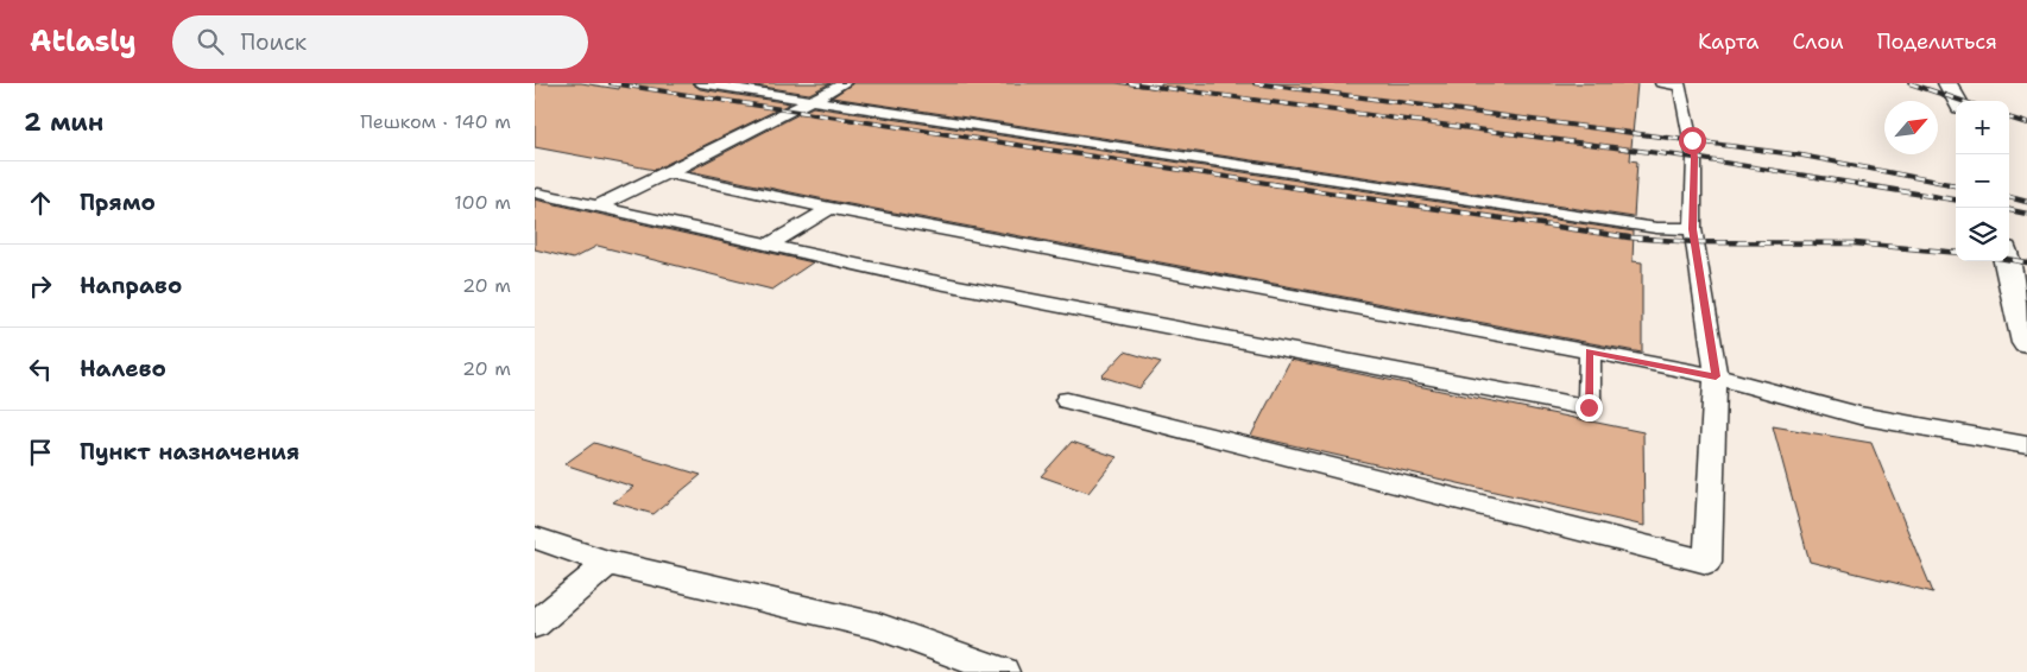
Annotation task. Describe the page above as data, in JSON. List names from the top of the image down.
{
  "north": "top right",
  "page": {
    "header": "Atlasly",
    "search": "Поиск",
    "nav": ["Карта", "Слои", "Поделиться"],
    "heading": ["2 мин", "Пешком · 140 m"],
    "map_buttons": ["+", "−"],
    "list": [
      ["Прямо", "100 m"],
      ["Направо", "20 m"],
      ["Налево", "20 m"],
      "Пункт назначения"
    ]
  }
}
